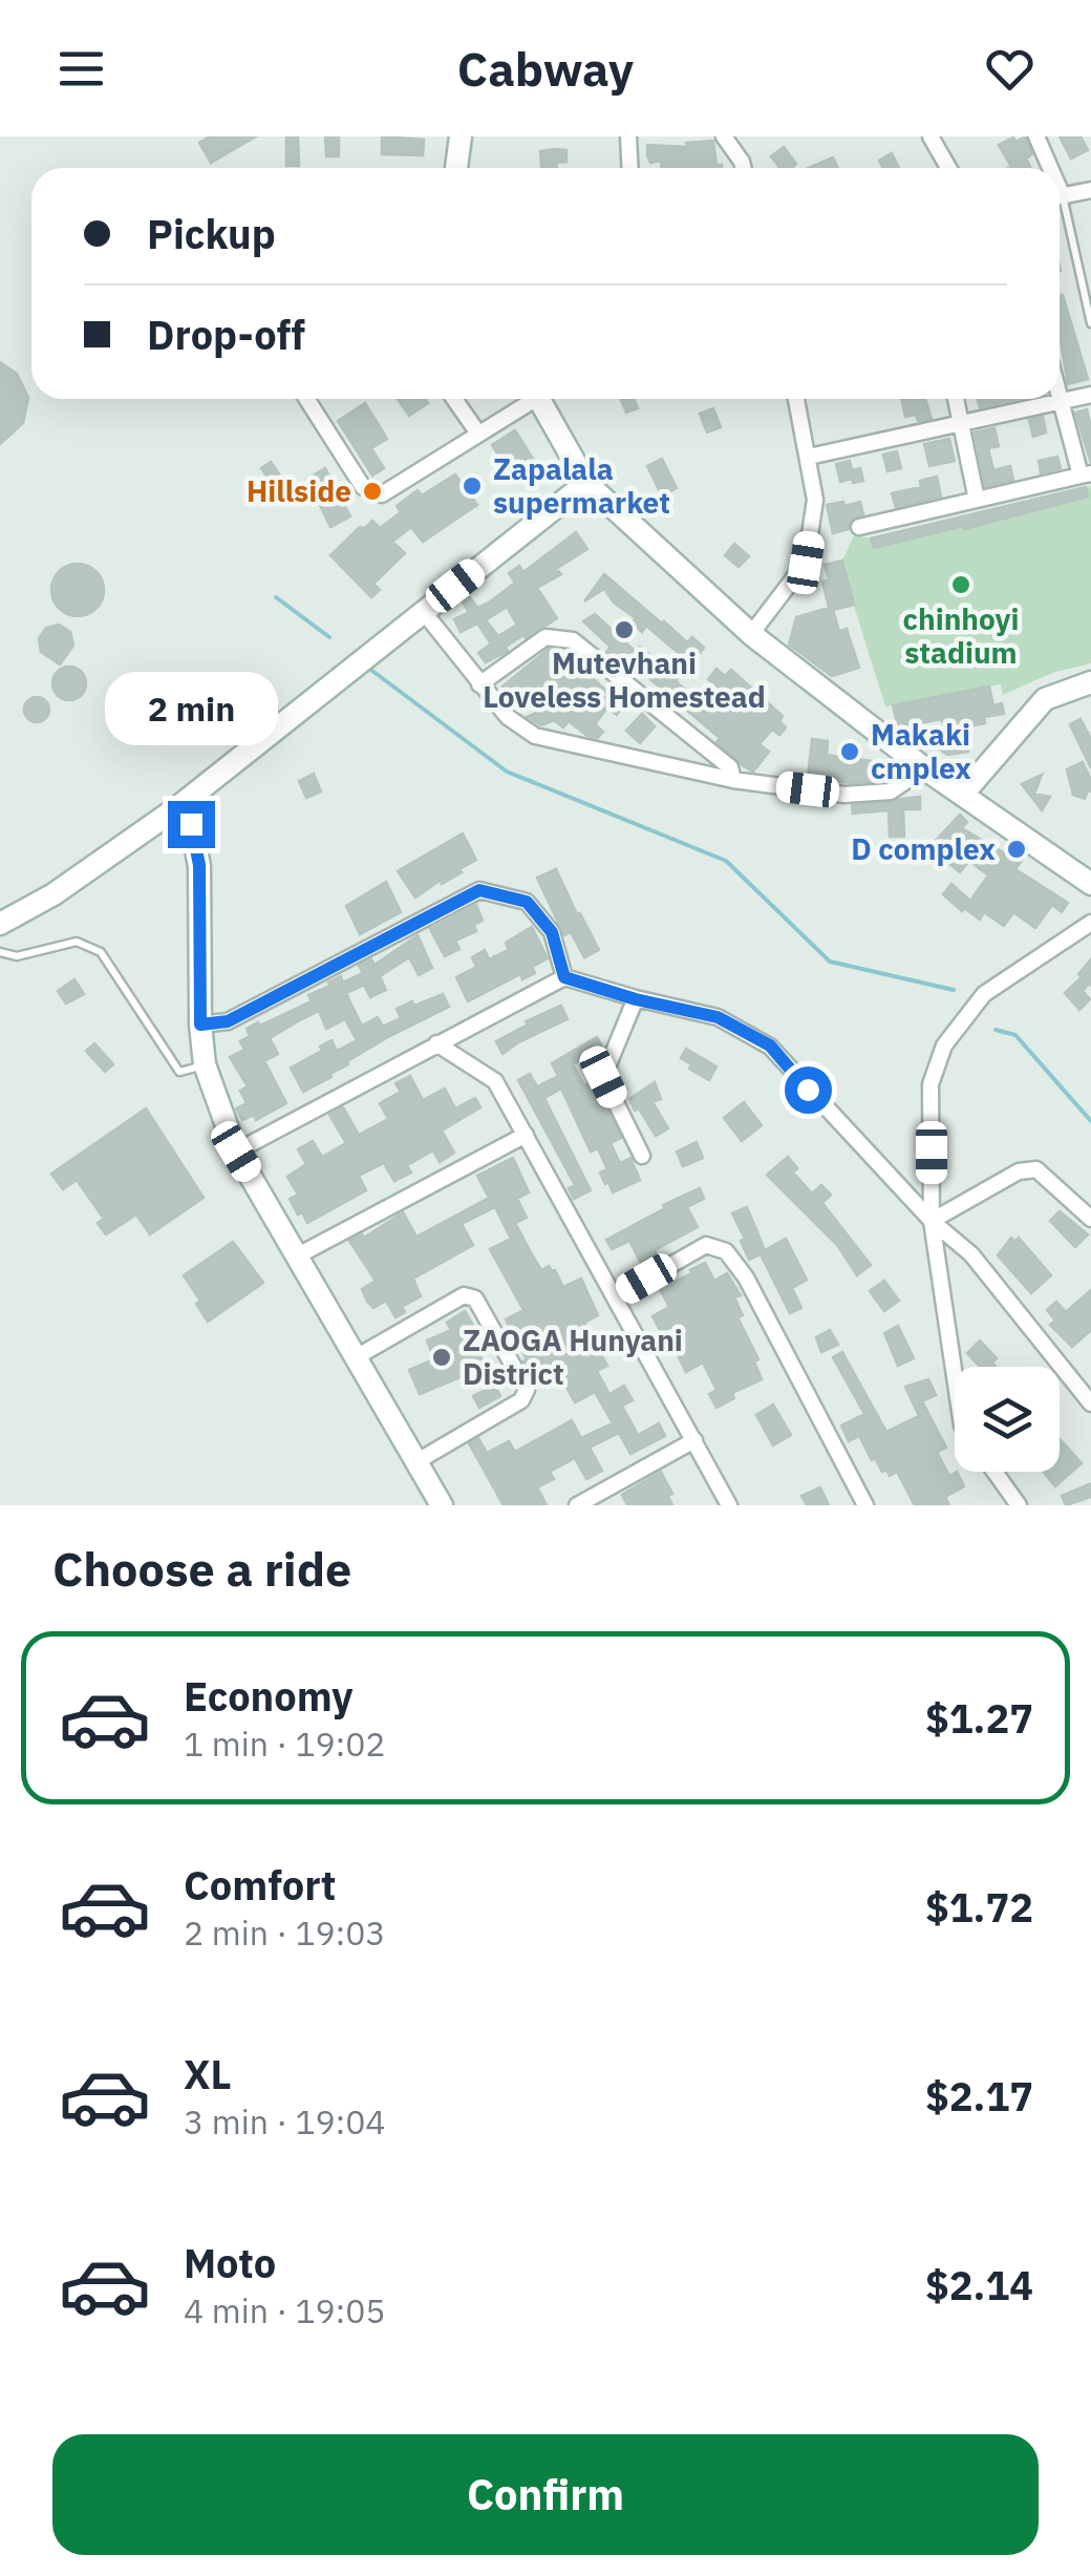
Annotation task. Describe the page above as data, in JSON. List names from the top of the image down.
{
  "places": [
    "Zapalala supermarket",
    "Hillside",
    "chinhoyi stadium",
    "Mutevhani Loveless Homestead",
    "Makaki cmplex",
    "D complex",
    "ZAOGA Hunyani District"
  ],
  "page": {
    "header": "Cabway",
    "banner": ["Pickup", "Drop-off"],
    "bubble": "2 min",
    "heading": "Choose a ride",
    "list": [
      {
        "name": "Economy",
        "note": "1 min · 19:02",
        "value": "$1.27"
      },
      {
        "name": "Comfort",
        "note": "2 min · 19:03",
        "value": "$1.72"
      },
      {
        "name": "XL",
        "note": "3 min · 19:04",
        "value": "$2.17"
      },
      {
        "name": "Moto",
        "note": "4 min · 19:05",
        "value": "$2.14"
      }
    ],
    "buttons": "Confirm"
  }
}
